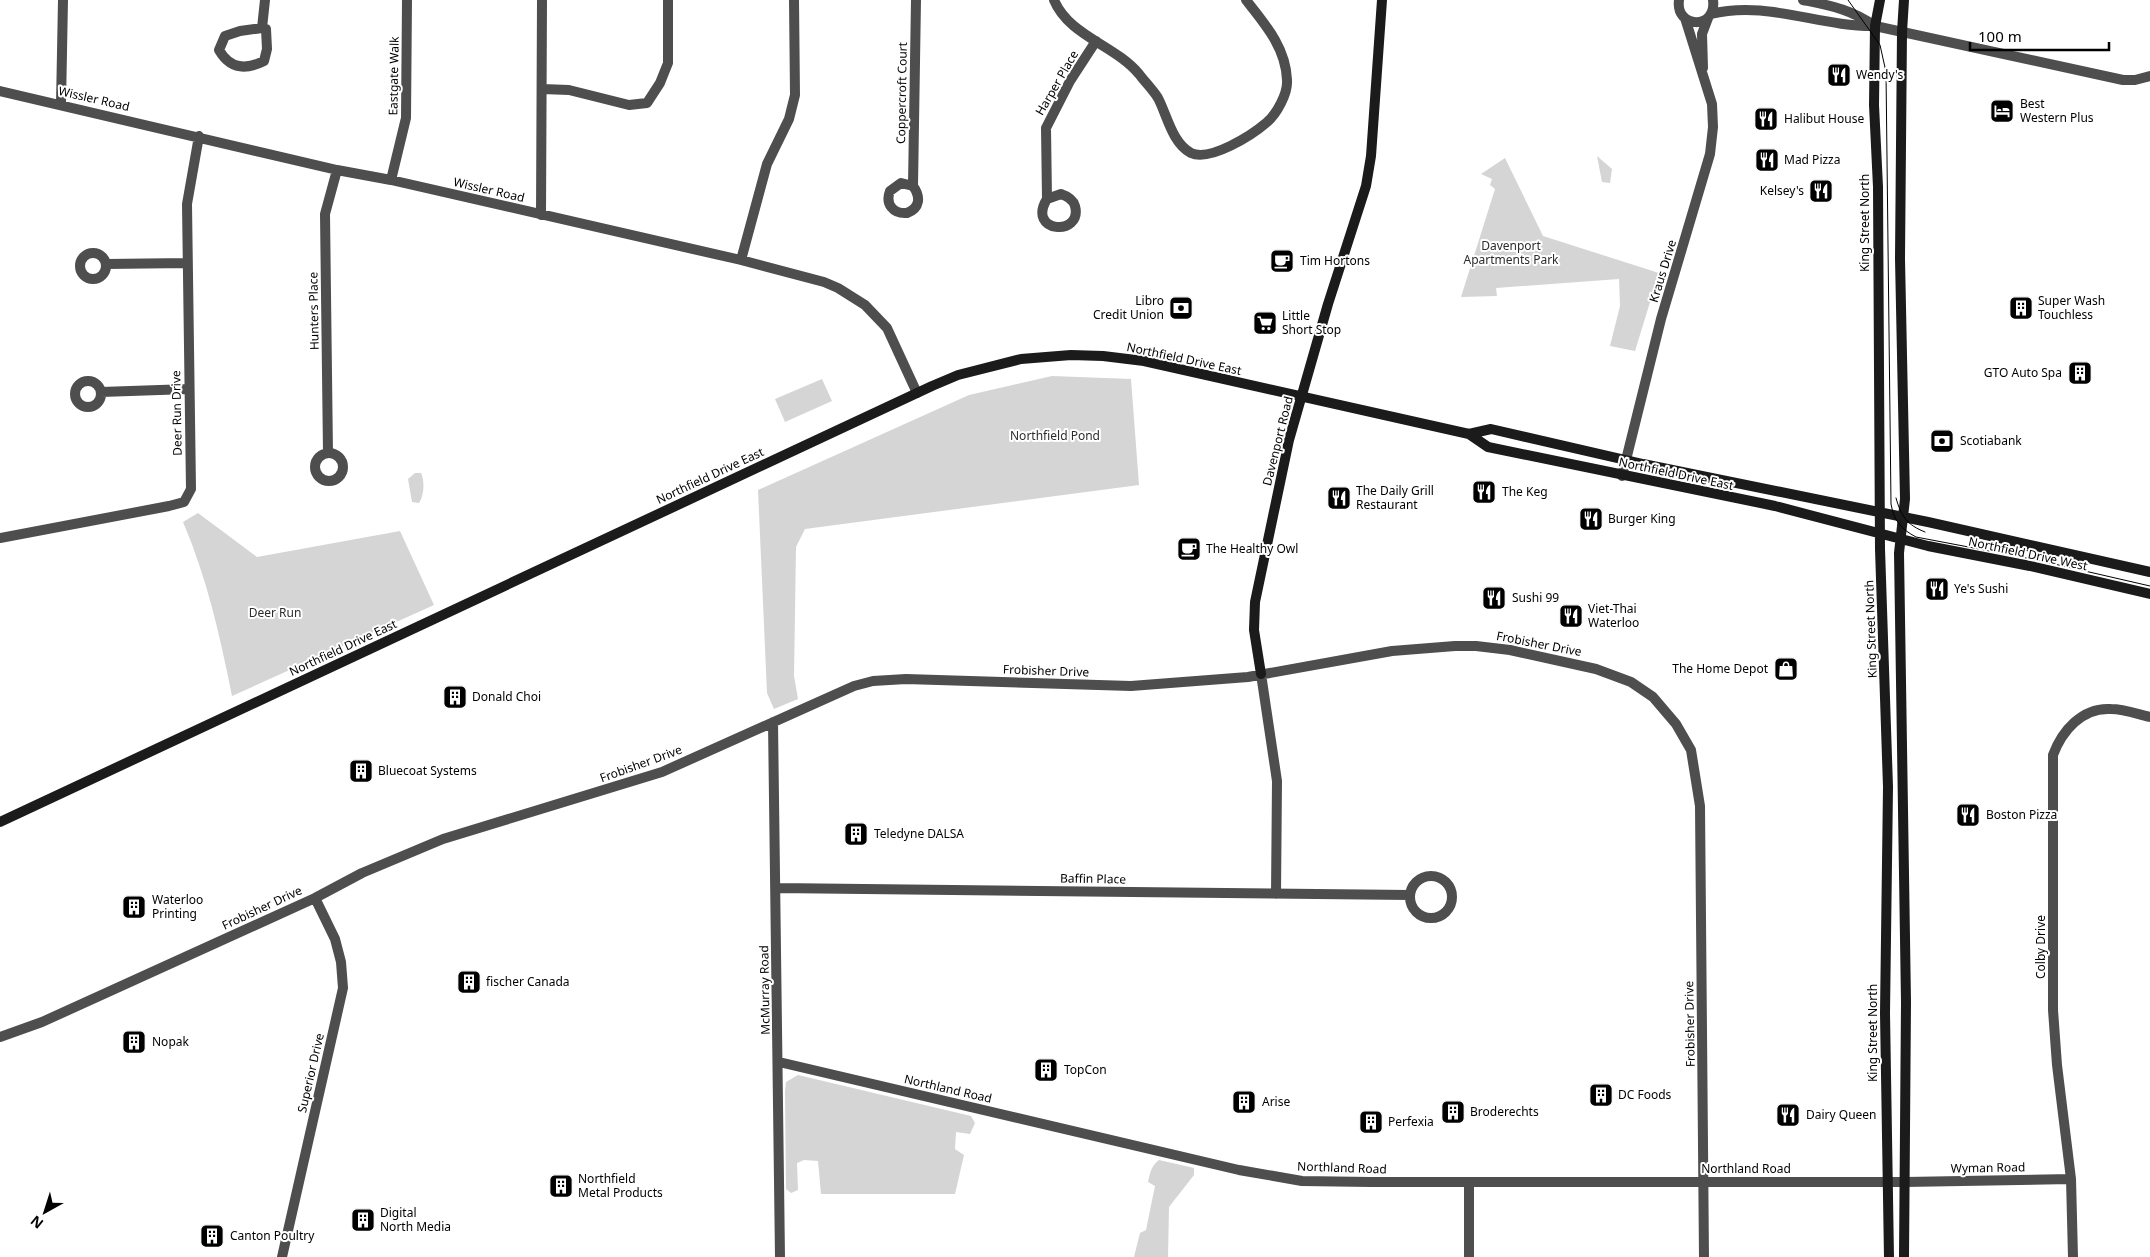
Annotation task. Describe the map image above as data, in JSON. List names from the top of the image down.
{
  "streets": {
    "main road": [
      "King Street North",
      "Northfield Drive East",
      "Davenport Road",
      "Northfield Drive West"
    ],
    "street": [
      "Eastgate Walk",
      "Harper Place",
      "Coppercroft Court",
      "Wissler Road",
      "Kraus Drive",
      "Hunters Place",
      "Deer Run Drive",
      "Frobisher Drive",
      "Baffin Place",
      "Colby Drive",
      "McMurray Road",
      "Superior Drive",
      "Northland Road",
      "Wyman Road"
    ]
  },
  "crossings": [
    ["Eastgate Walk", "Wissler Road"],
    ["Wissler Road", "Hunters Place"],
    ["Wissler Road", "Northfield Drive East"],
    ["Wissler Road", "Deer Run Drive"],
    ["King Street North", "Northfield Drive East"],
    ["King Street North", "Northland Road"],
    ["King Street North", "Wyman Road"],
    ["Kraus Drive", "Northfield Drive East"],
    ["Northfield Drive East", "Davenport Road"],
    ["Northfield Drive East", "Northfield Drive West"],
    ["Davenport Road", "Frobisher Drive"],
    ["Davenport Road", "Baffin Place"],
    ["Frobisher Drive", "McMurray Road"],
    ["Frobisher Drive", "Superior Drive"],
    ["Frobisher Drive", "Northland Road"],
    ["Baffin Place", "McMurray Road"],
    ["Colby Drive", "Wyman Road"],
    ["McMurray Road", "Northland Road"],
    ["Northland Road", "Wyman Road"]
  ],
  "parks": ["Davenport Apartments Park", "Northfield Pond", "Deer Run"],
  "places": {
    "restaurant": [
      "Wendy's",
      "Halibut House",
      "Mad Pizza",
      "Kelsey's",
      "The Keg",
      "The Daily Grill Restaurant",
      "Burger King",
      "Ye's Sushi",
      "Sushi 99",
      "Viet-Thai Waterloo",
      "Boston Pizza",
      "Dairy Queen"
    ],
    "hotel": ["Best Western Plus"],
    "cafe": ["Tim Hortons", "The Healthy Owl"],
    "bank": ["Libro Credit Union", "Scotiabank"],
    "building": [
      "Super Wash Touchless",
      "GTO Auto Spa",
      "Donald Choi",
      "Bluecoat Systems",
      "Teledyne DALSA",
      "Waterloo Printing",
      "fischer Canada",
      "Nopak",
      "TopCon",
      "DC Foods",
      "Arise",
      "Broderechts",
      "Perfexia",
      "Northfield Metal Products",
      "Digital North Media",
      "Canton Poultry"
    ],
    "supermarket": ["Little Short Stop"],
    "shop": ["The Home Depot"]
  },
  "scale_bar": "100 m",
  "north": "bottom left"
}
